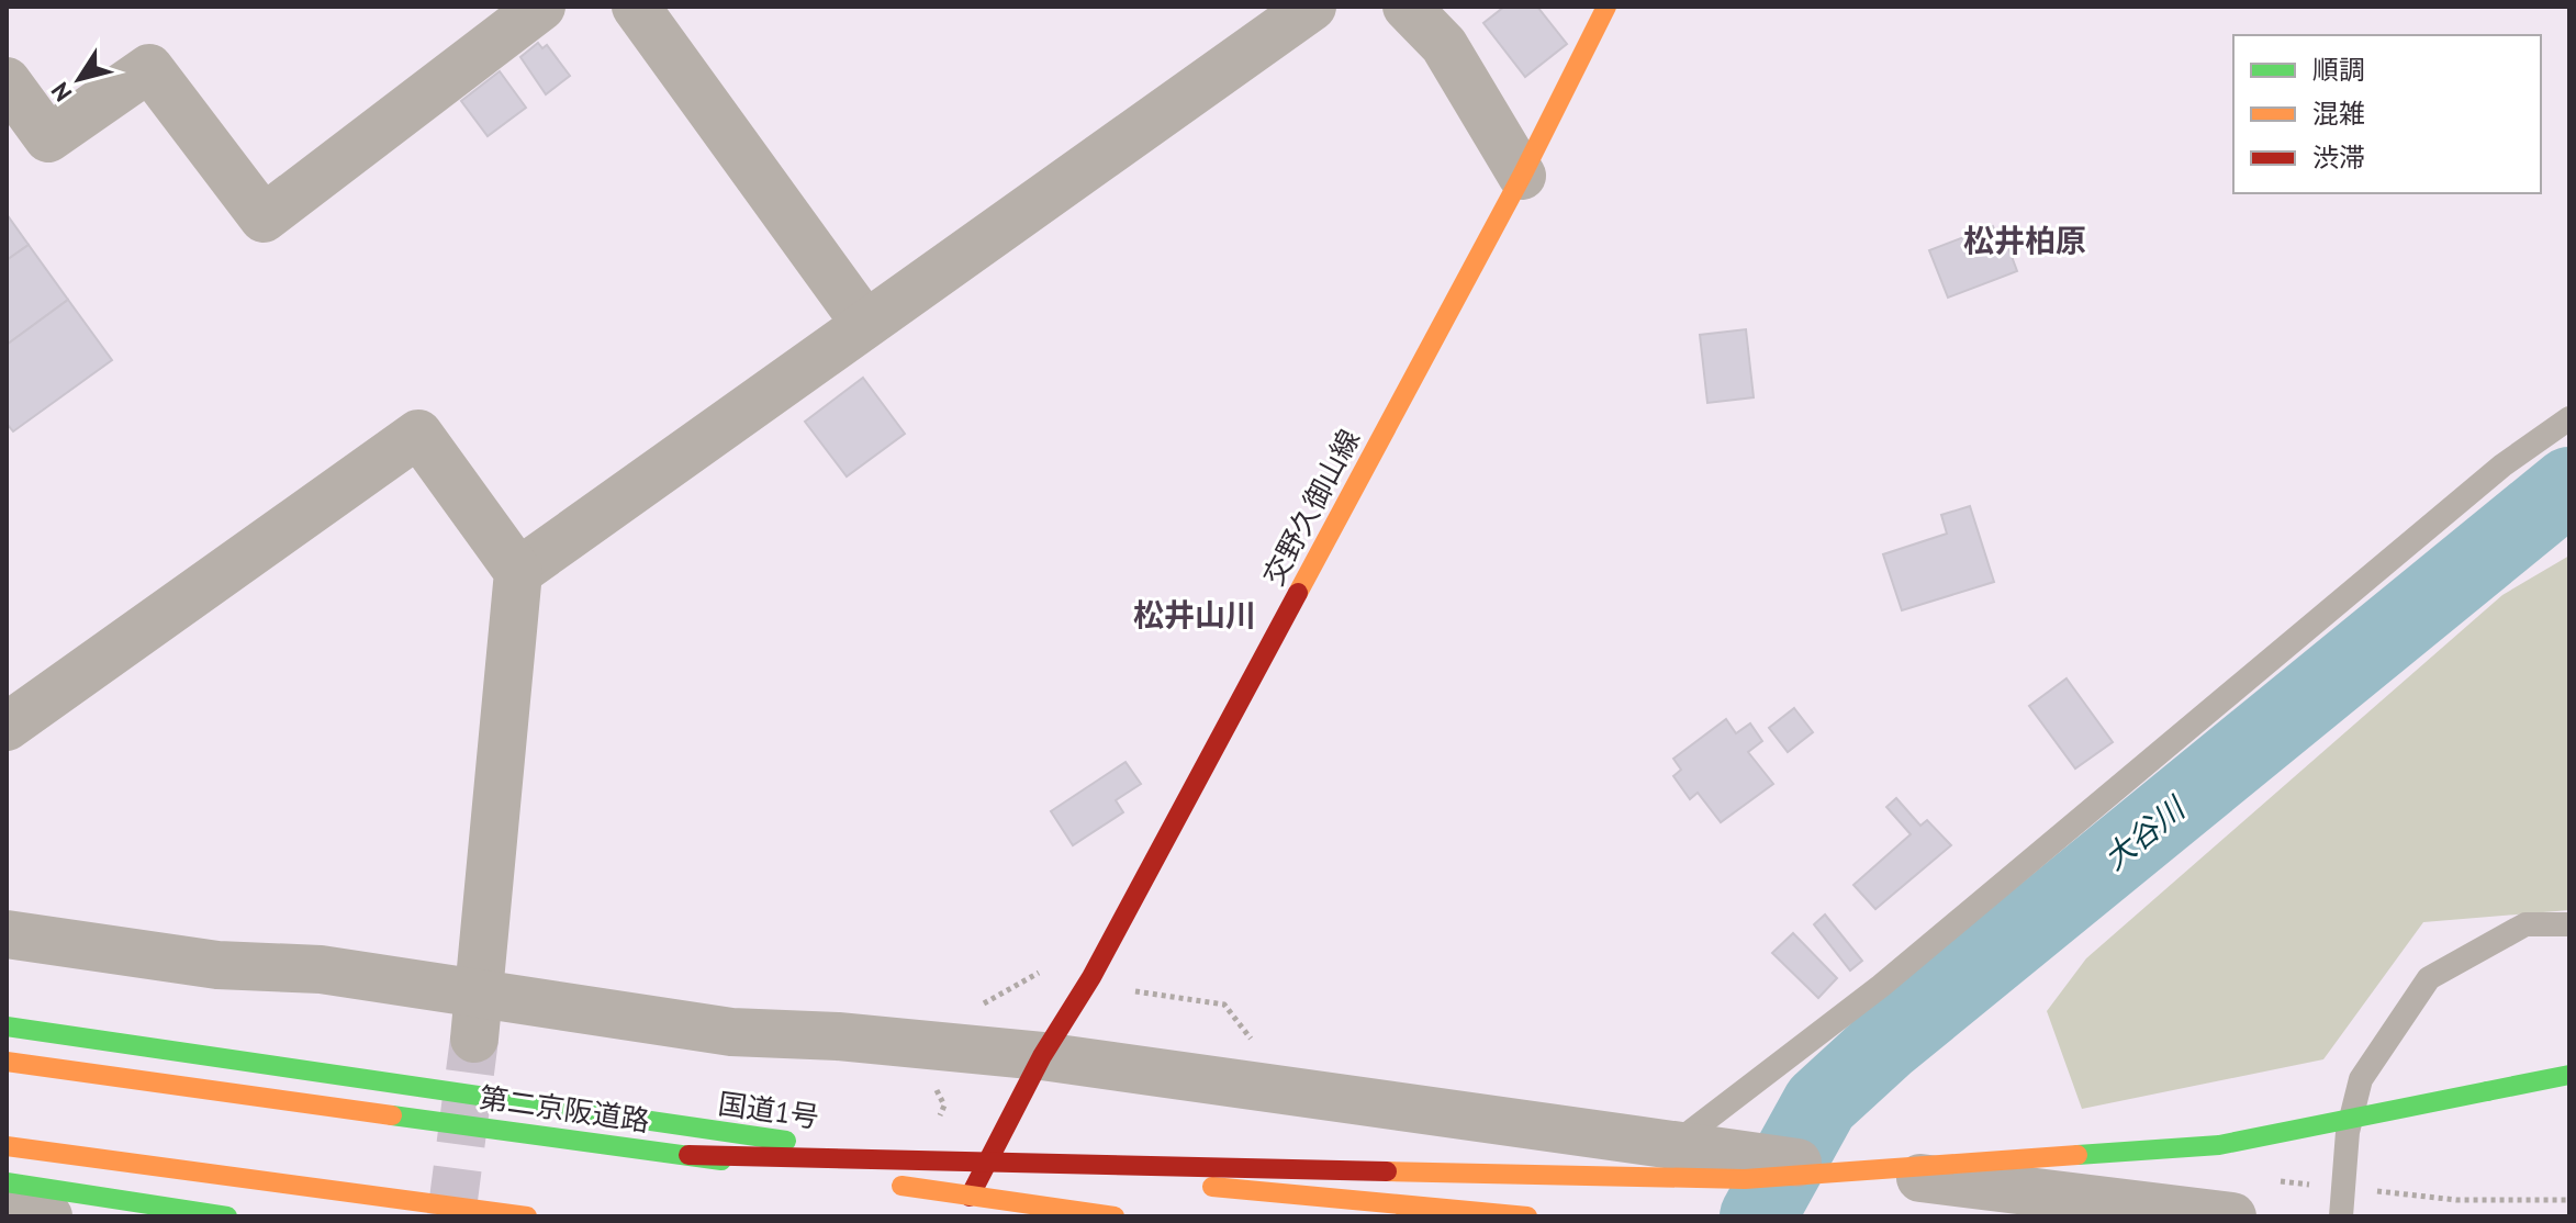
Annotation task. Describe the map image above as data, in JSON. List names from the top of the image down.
{
  "streets": {
    "main road": ["交野久御山線", "第二京阪道路", "国道1号"]
  },
  "districts": ["松井柏原", "松井山川"],
  "water": ["大谷川"],
  "legend": ["順調", "混雑", "渋滞"],
  "north": "bottom left"
}
